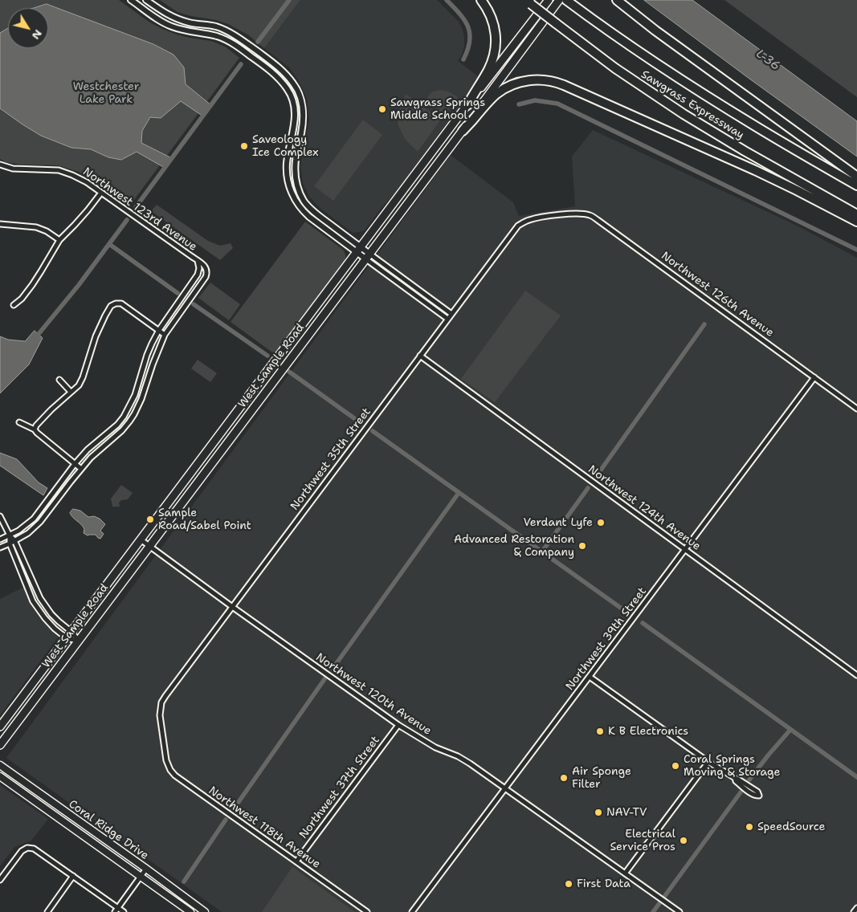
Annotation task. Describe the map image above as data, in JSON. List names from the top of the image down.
{
  "streets": {
    "highway": ["Sawgrass Expressway"],
    "main road": ["West Sample Road", "Coral Ridge Drive"],
    "street": [
      "Northwest 123rd Avenue",
      "Northwest 126th Avenue",
      "Northwest 35th Street",
      "Northwest 124th Avenue",
      "Northwest 39th Street",
      "Northwest 120th Avenue",
      "Northwest 37th Street",
      "Northwest 118th Avenue"
    ]
  },
  "crossings": [
    ["Northwest 126th Avenue", "Northwest 35th Street"],
    ["Northwest 126th Avenue", "Northwest 39th Street"],
    ["West Sample Road", "Northwest 120th Avenue"],
    ["Northwest 35th Street", "Northwest 124th Avenue"],
    ["Northwest 35th Street", "Northwest 120th Avenue"],
    ["Northwest 35th Street", "Northwest 118th Avenue"],
    ["Northwest 124th Avenue", "Northwest 39th Street"],
    ["Northwest 39th Street", "Northwest 120th Avenue"],
    ["Northwest 120th Avenue", "Northwest 37th Street"],
    ["Northwest 37th Street", "Northwest 118th Avenue"]
  ],
  "water": ["L-36"],
  "parks": ["Westchester Lake Park"],
  "places": [
    "Sawgrass Springs Middle School",
    "Saveology Ice Complex",
    "Sample Road/Sabel Point",
    "Verdant Lyfe",
    "Advanced Restoration & Company",
    "K B Electronics",
    "Coral Springs Moving & Storage",
    "Air Sponge Filter",
    "NAV-TV",
    "SpeedSource",
    "Electrical Service Pros",
    "First Data"
  ],
  "north": "bottom right"
}
